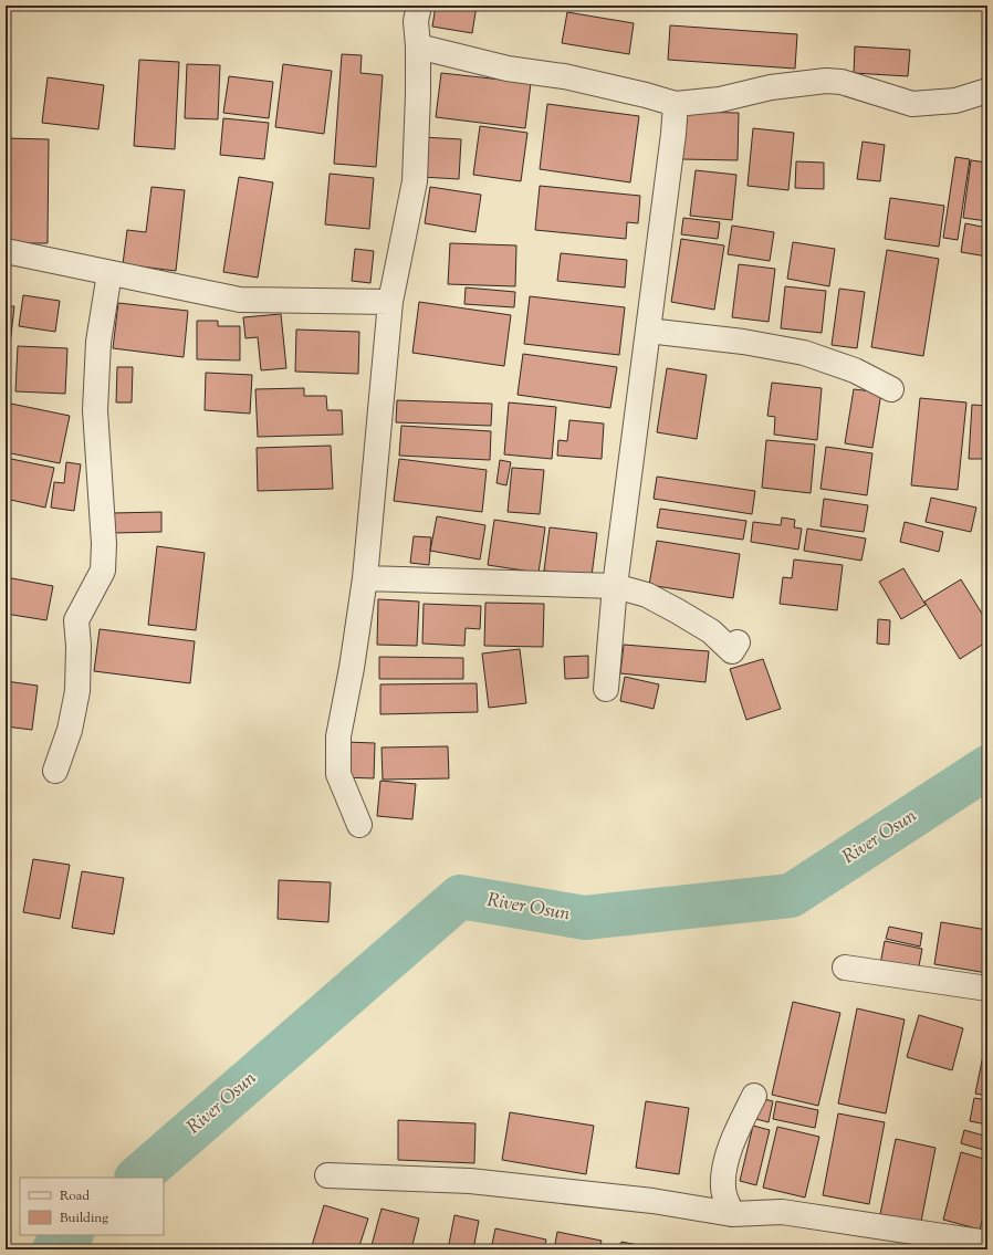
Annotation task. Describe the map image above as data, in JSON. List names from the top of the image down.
{
  "water": ["River Osun"],
  "legend": ["Road", "Building"]
}
